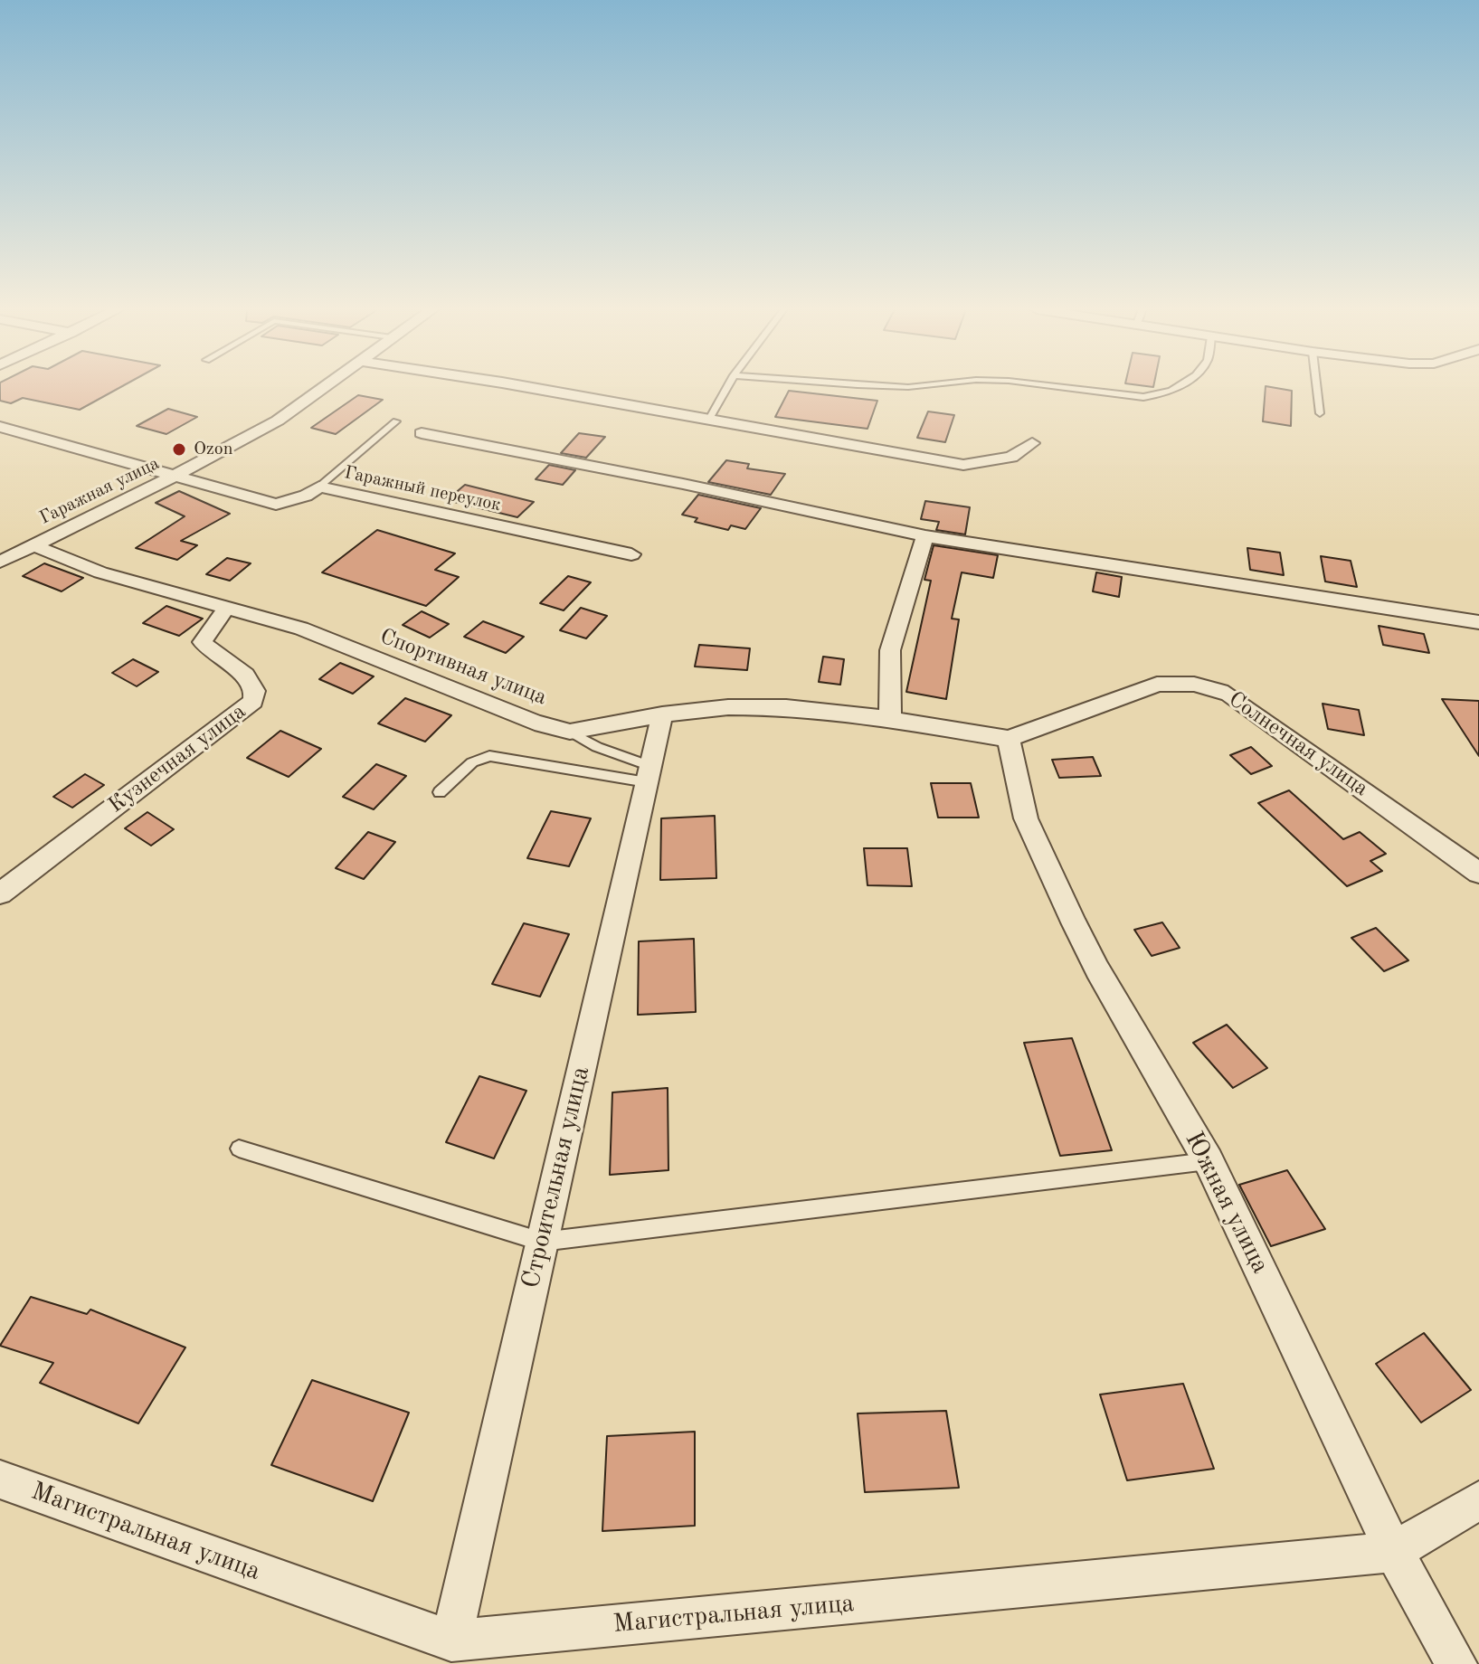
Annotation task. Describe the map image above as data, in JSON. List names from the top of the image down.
{
  "streets": {
    "street": [
      "Гаражный переулок",
      "Гаражная улица",
      "Спортивная улица",
      "Солнечная улица",
      "Кузнечная улица",
      "Строительная улица",
      "Южная улица",
      "Магистральная улица"
    ]
  },
  "crossings": [
    ["Гаражный переулок", "Гаражная улица"],
    ["Гаражная улица", "Спортивная улица"],
    ["Спортивная улица", "Солнечная улица"],
    ["Спортивная улица", "Кузнечная улица"],
    ["Спортивная улица", "Строительная улица"],
    ["Солнечная улица", "Южная улица"],
    ["Строительная улица", "Магистральная улица"],
    ["Южная улица", "Магистральная улица"]
  ],
  "places": ["Ozon"]
}
